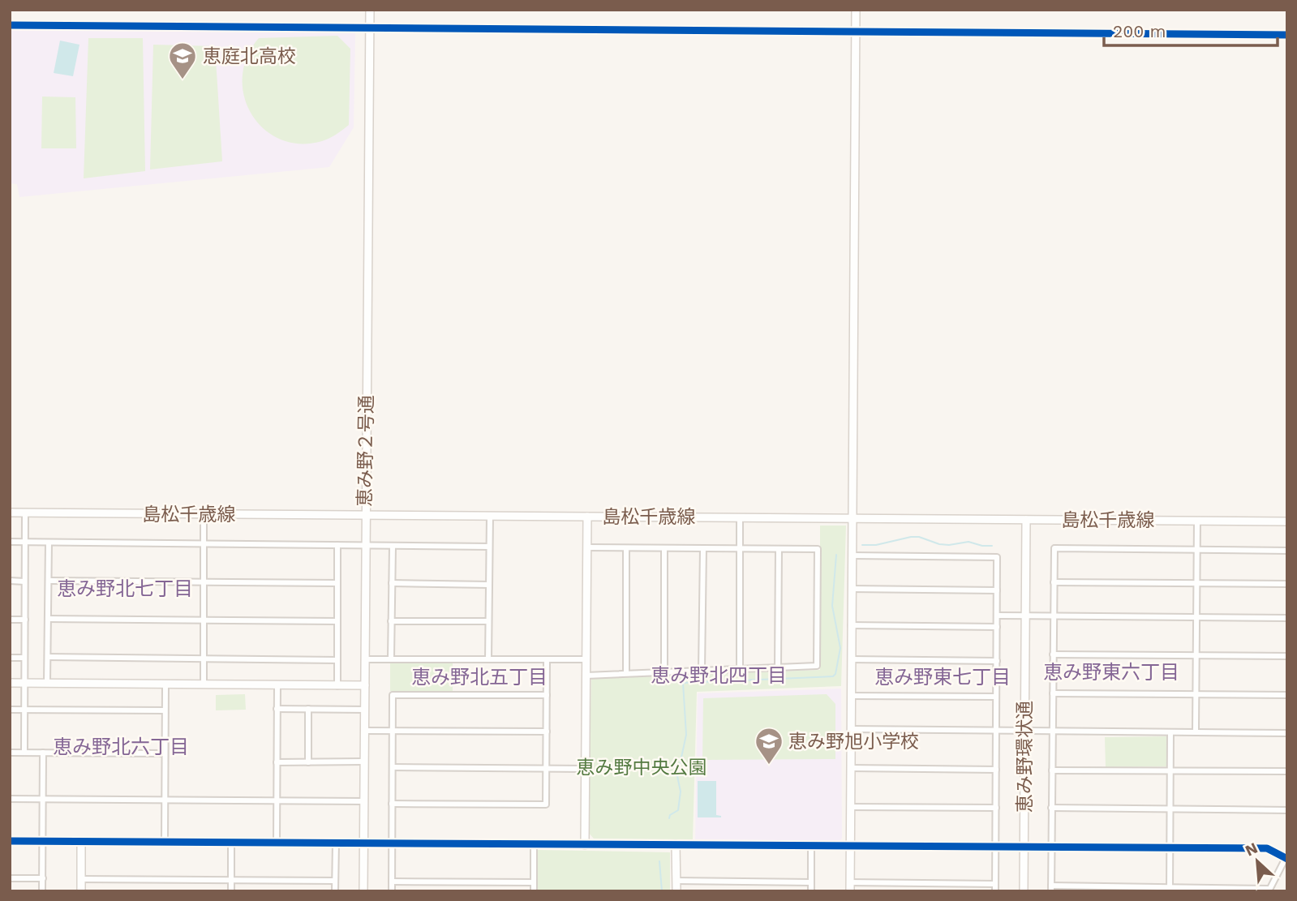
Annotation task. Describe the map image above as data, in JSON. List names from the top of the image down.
{
  "streets": {
    "street": ["恵み野２号通", "島松千歳線", "恵み野環状通"]
  },
  "crossings": [
    ["恵み野２号通", "島松千歳線"],
    ["島松千歳線", "恵み野環状通"]
  ],
  "districts": [
    "恵み野北七丁目",
    "恵み野東六丁目",
    "恵み野北四丁目",
    "恵み野北五丁目",
    "恵み野東七丁目",
    "恵み野北六丁目"
  ],
  "parks": ["恵み野中央公園"],
  "places": {
    "school or university": ["恵庭北高校", "恵み野旭小学校"]
  },
  "scale_bar": "200 m",
  "north": "top left"
}
